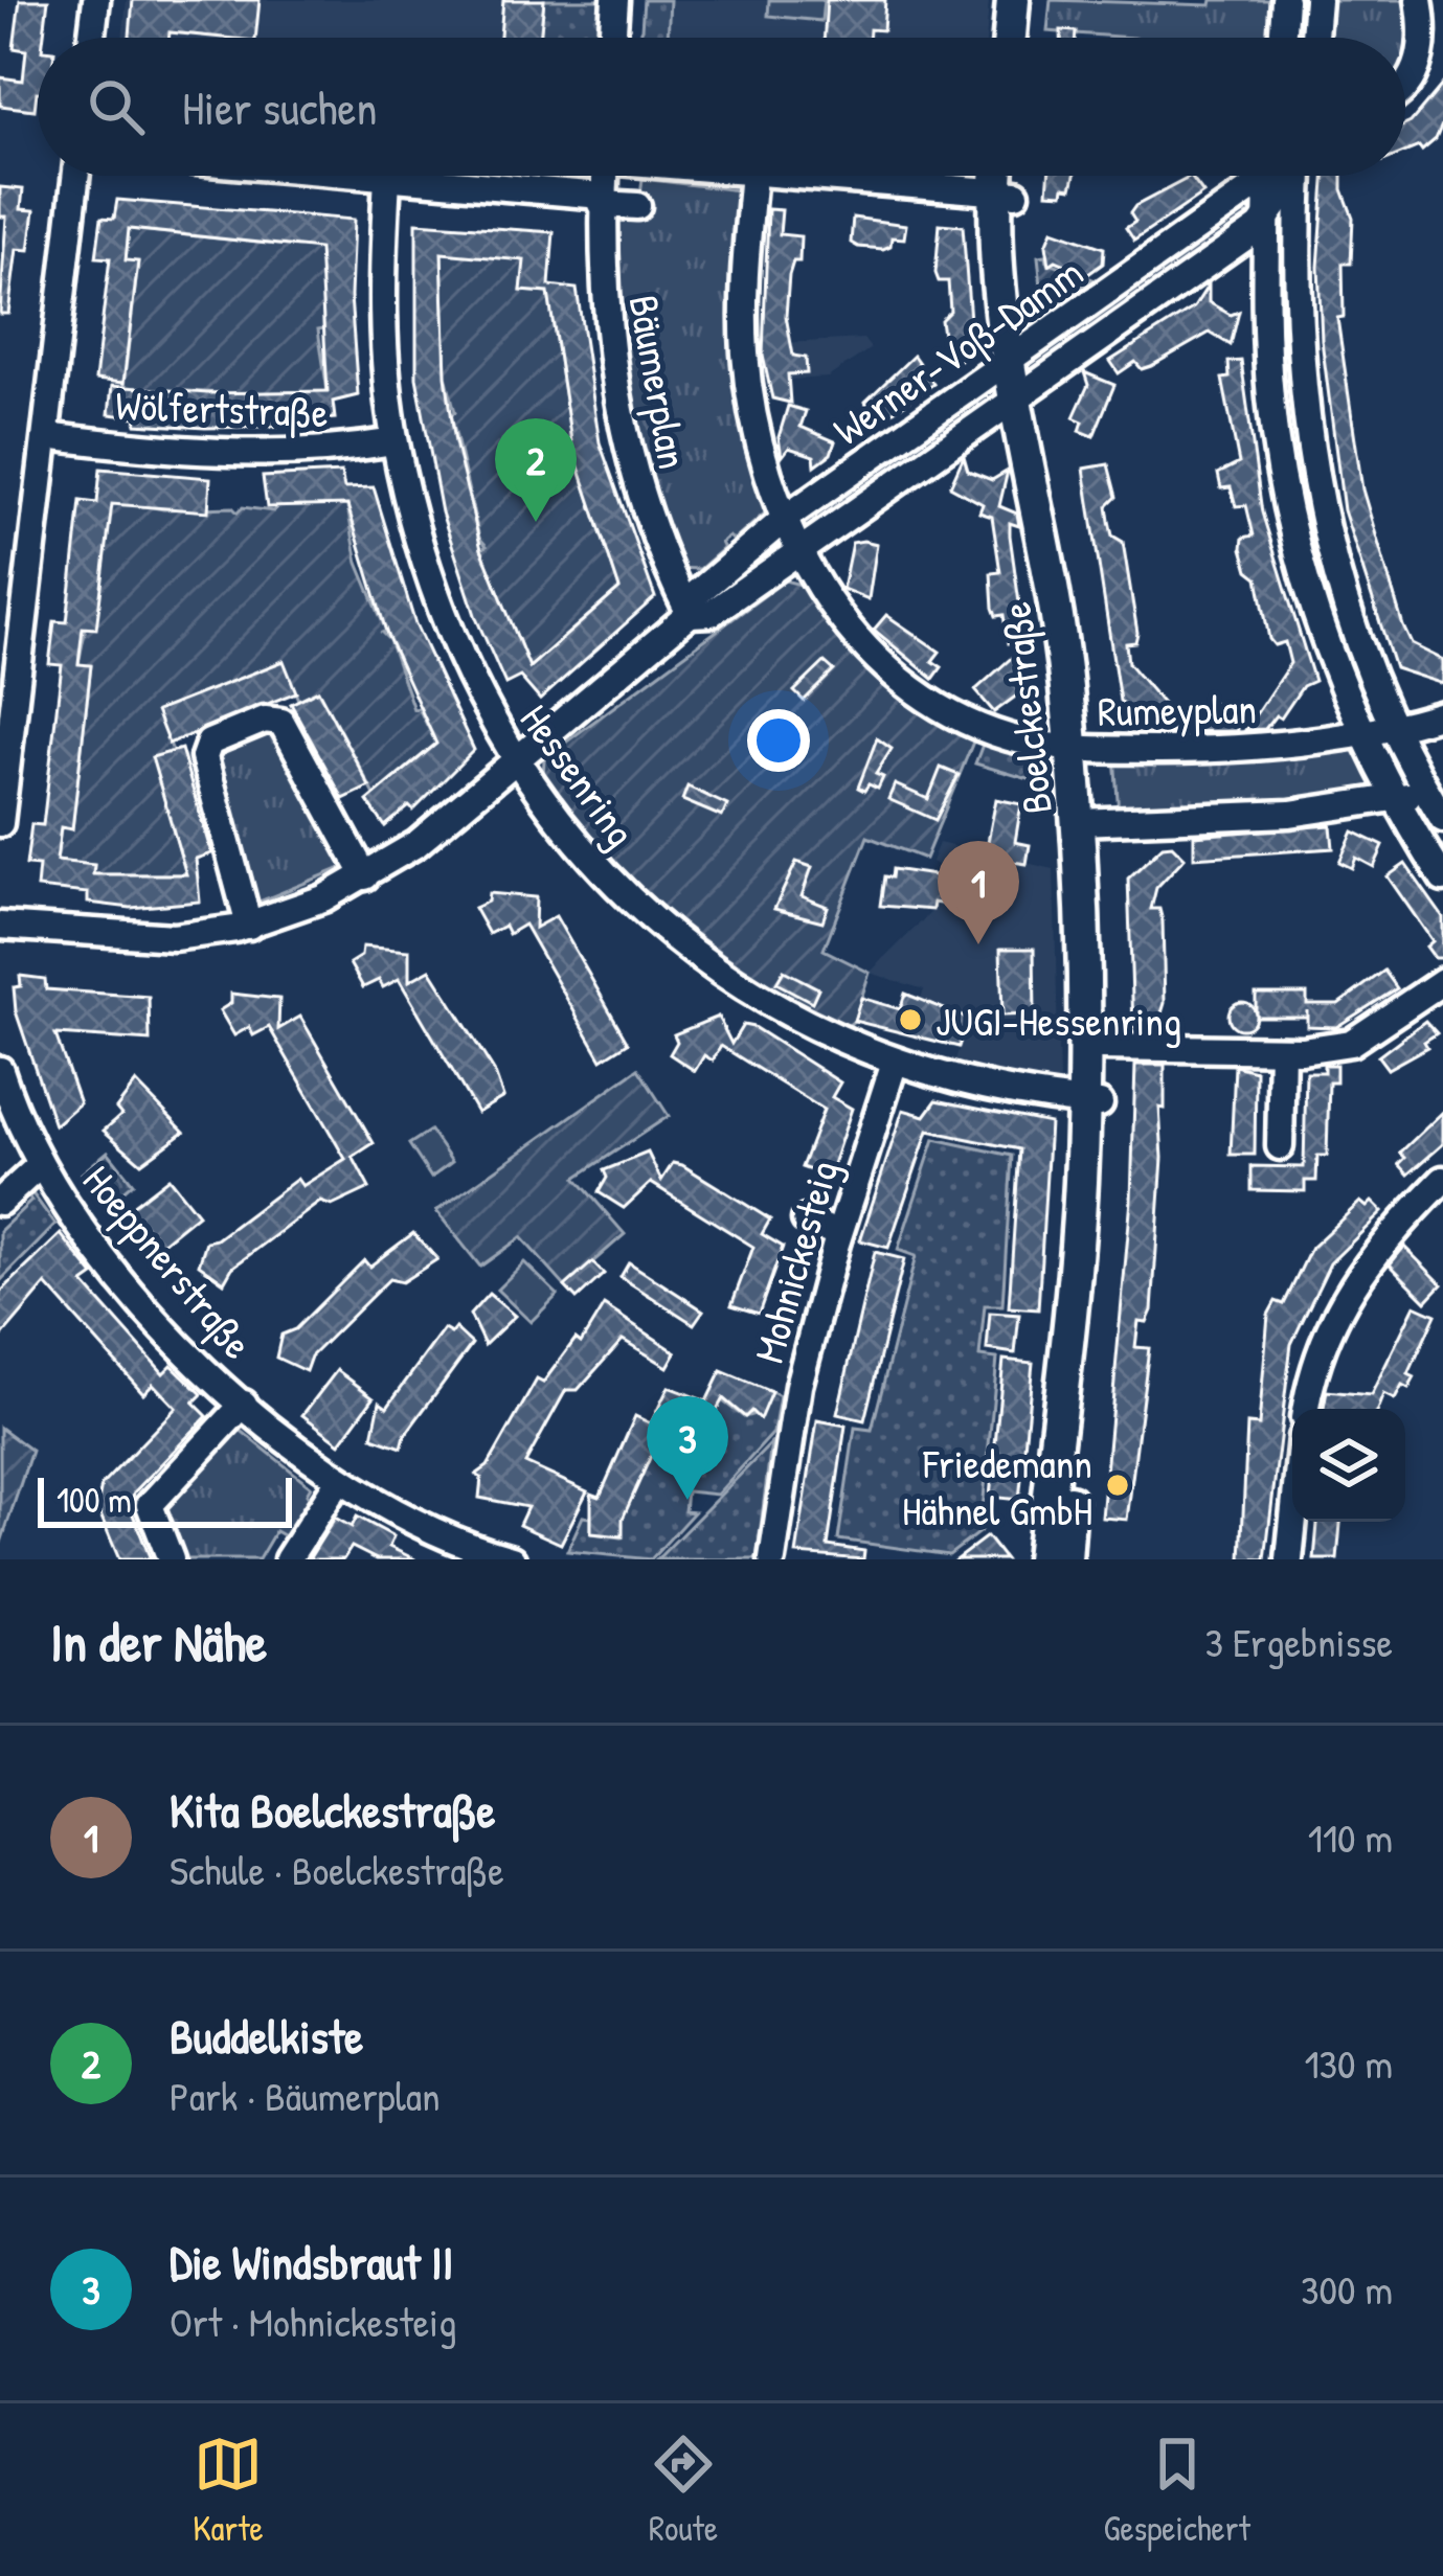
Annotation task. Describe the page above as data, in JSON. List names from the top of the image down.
{
  "streets": {
    "main road": ["Boelckestraße"],
    "street": [
      "Werner-Voß-Damm",
      "Bäumerplan",
      "Wölfertstraße",
      "Rumeyplan",
      "Hessenring",
      "Hoeppnerstraße",
      "Mohnickesteig"
    ]
  },
  "crossings": [
    ["Werner-Voß-Damm", "Bäumerplan"],
    ["Werner-Voß-Damm", "Boelckestraße"],
    ["Werner-Voß-Damm", "Rumeyplan"],
    ["Werner-Voß-Damm", "Hessenring"],
    ["Wölfertstraße", "Hessenring"],
    ["Boelckestraße", "Rumeyplan"],
    ["Boelckestraße", "Hessenring"],
    ["Hessenring", "Mohnickesteig"]
  ],
  "places": ["JUGI-Hessenring", "Friedemann Hähnel GmbH"],
  "scale_bar": "100 m",
  "page": {
    "search": "Hier suchen",
    "pins": ["2", "1", "3"],
    "scale": "100 m",
    "heading": ["In der Nähe", "3 Ergebnisse"],
    "list": [
      {
        "mark": "1",
        "name": "Kita Boelckestraße",
        "note": "Schule · Boelckestraße",
        "value": "110 m"
      },
      {
        "mark": "2",
        "name": "Buddelkiste",
        "note": "Park · Bäumerplan",
        "value": "130 m"
      },
      {
        "mark": "3",
        "name": "Die Windsbraut II",
        "note": "Ort · Mohnickesteig",
        "value": "300 m"
      }
    ],
    "nav": ["Karte", "Route", "Gespeichert"]
  }
}
